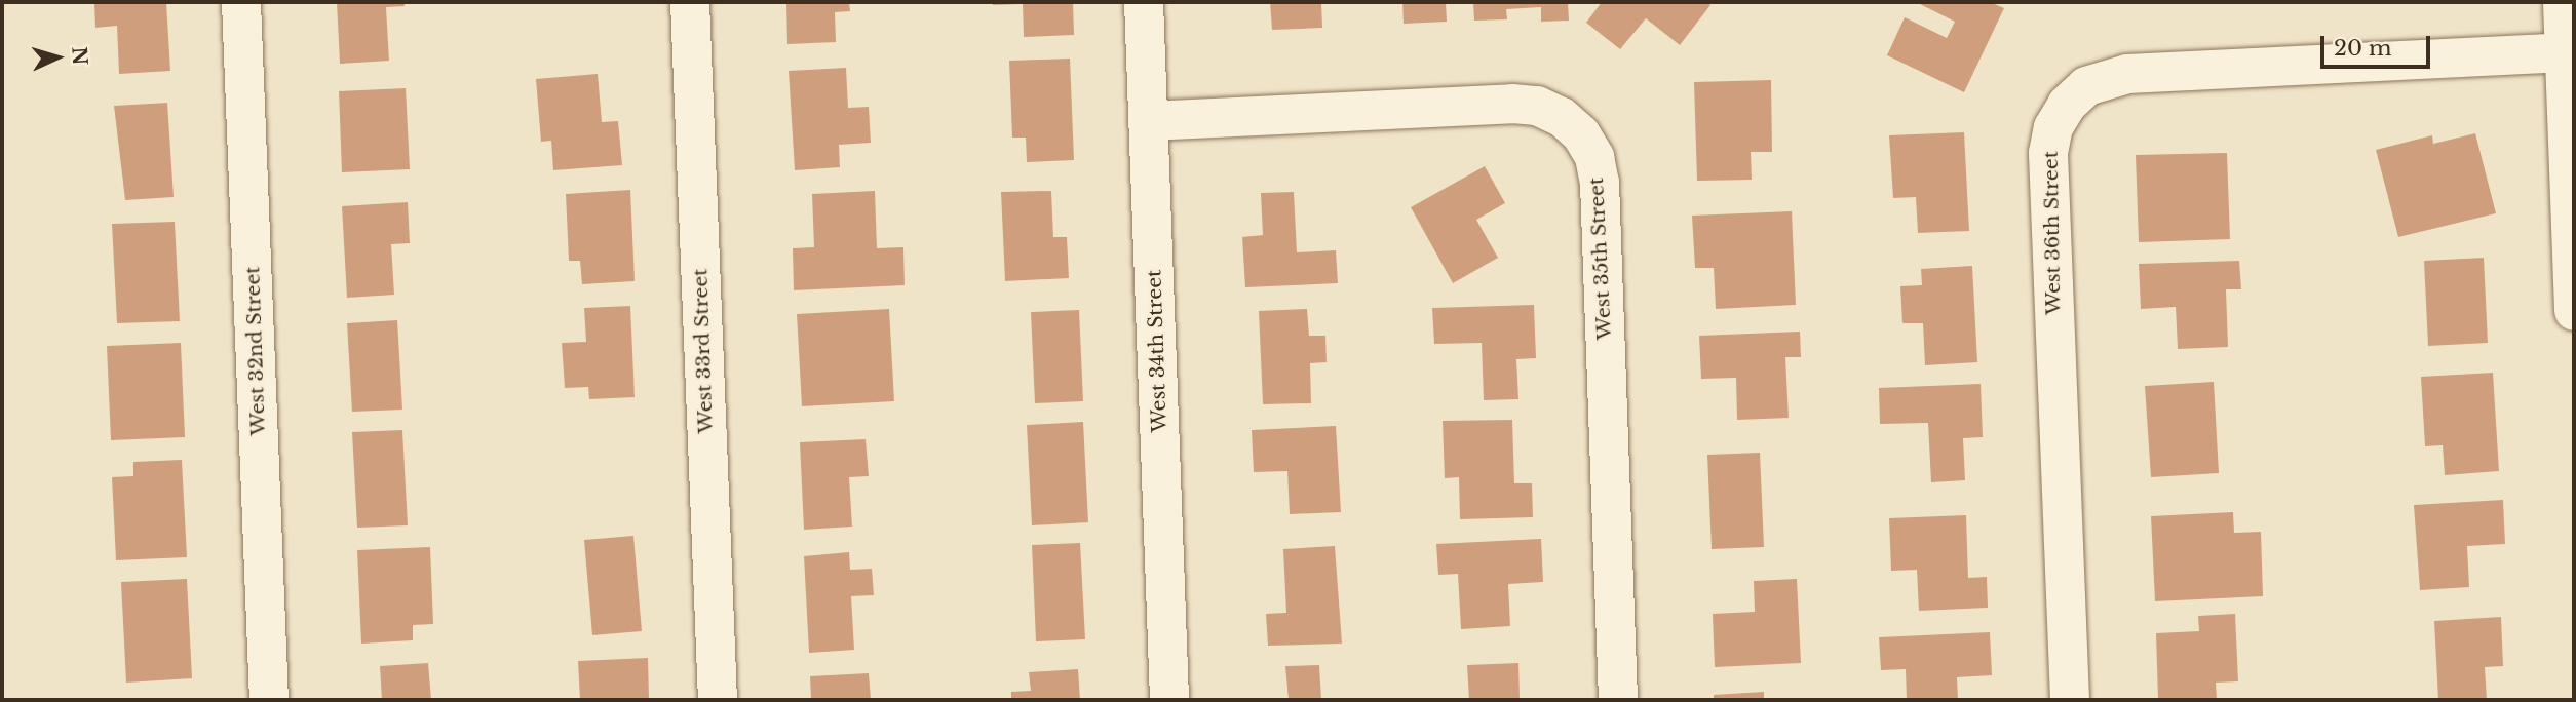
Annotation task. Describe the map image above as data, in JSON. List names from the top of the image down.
{
  "streets": {
    "street": [
      "West 36th Street",
      "West 35th Street",
      "West 32nd Street",
      "West 33rd Street",
      "West 34th Street"
    ]
  },
  "crossings": [
    ["West 35th Street", "West 34th Street"]
  ],
  "scale_bar": "20 m",
  "north": "right"
}
